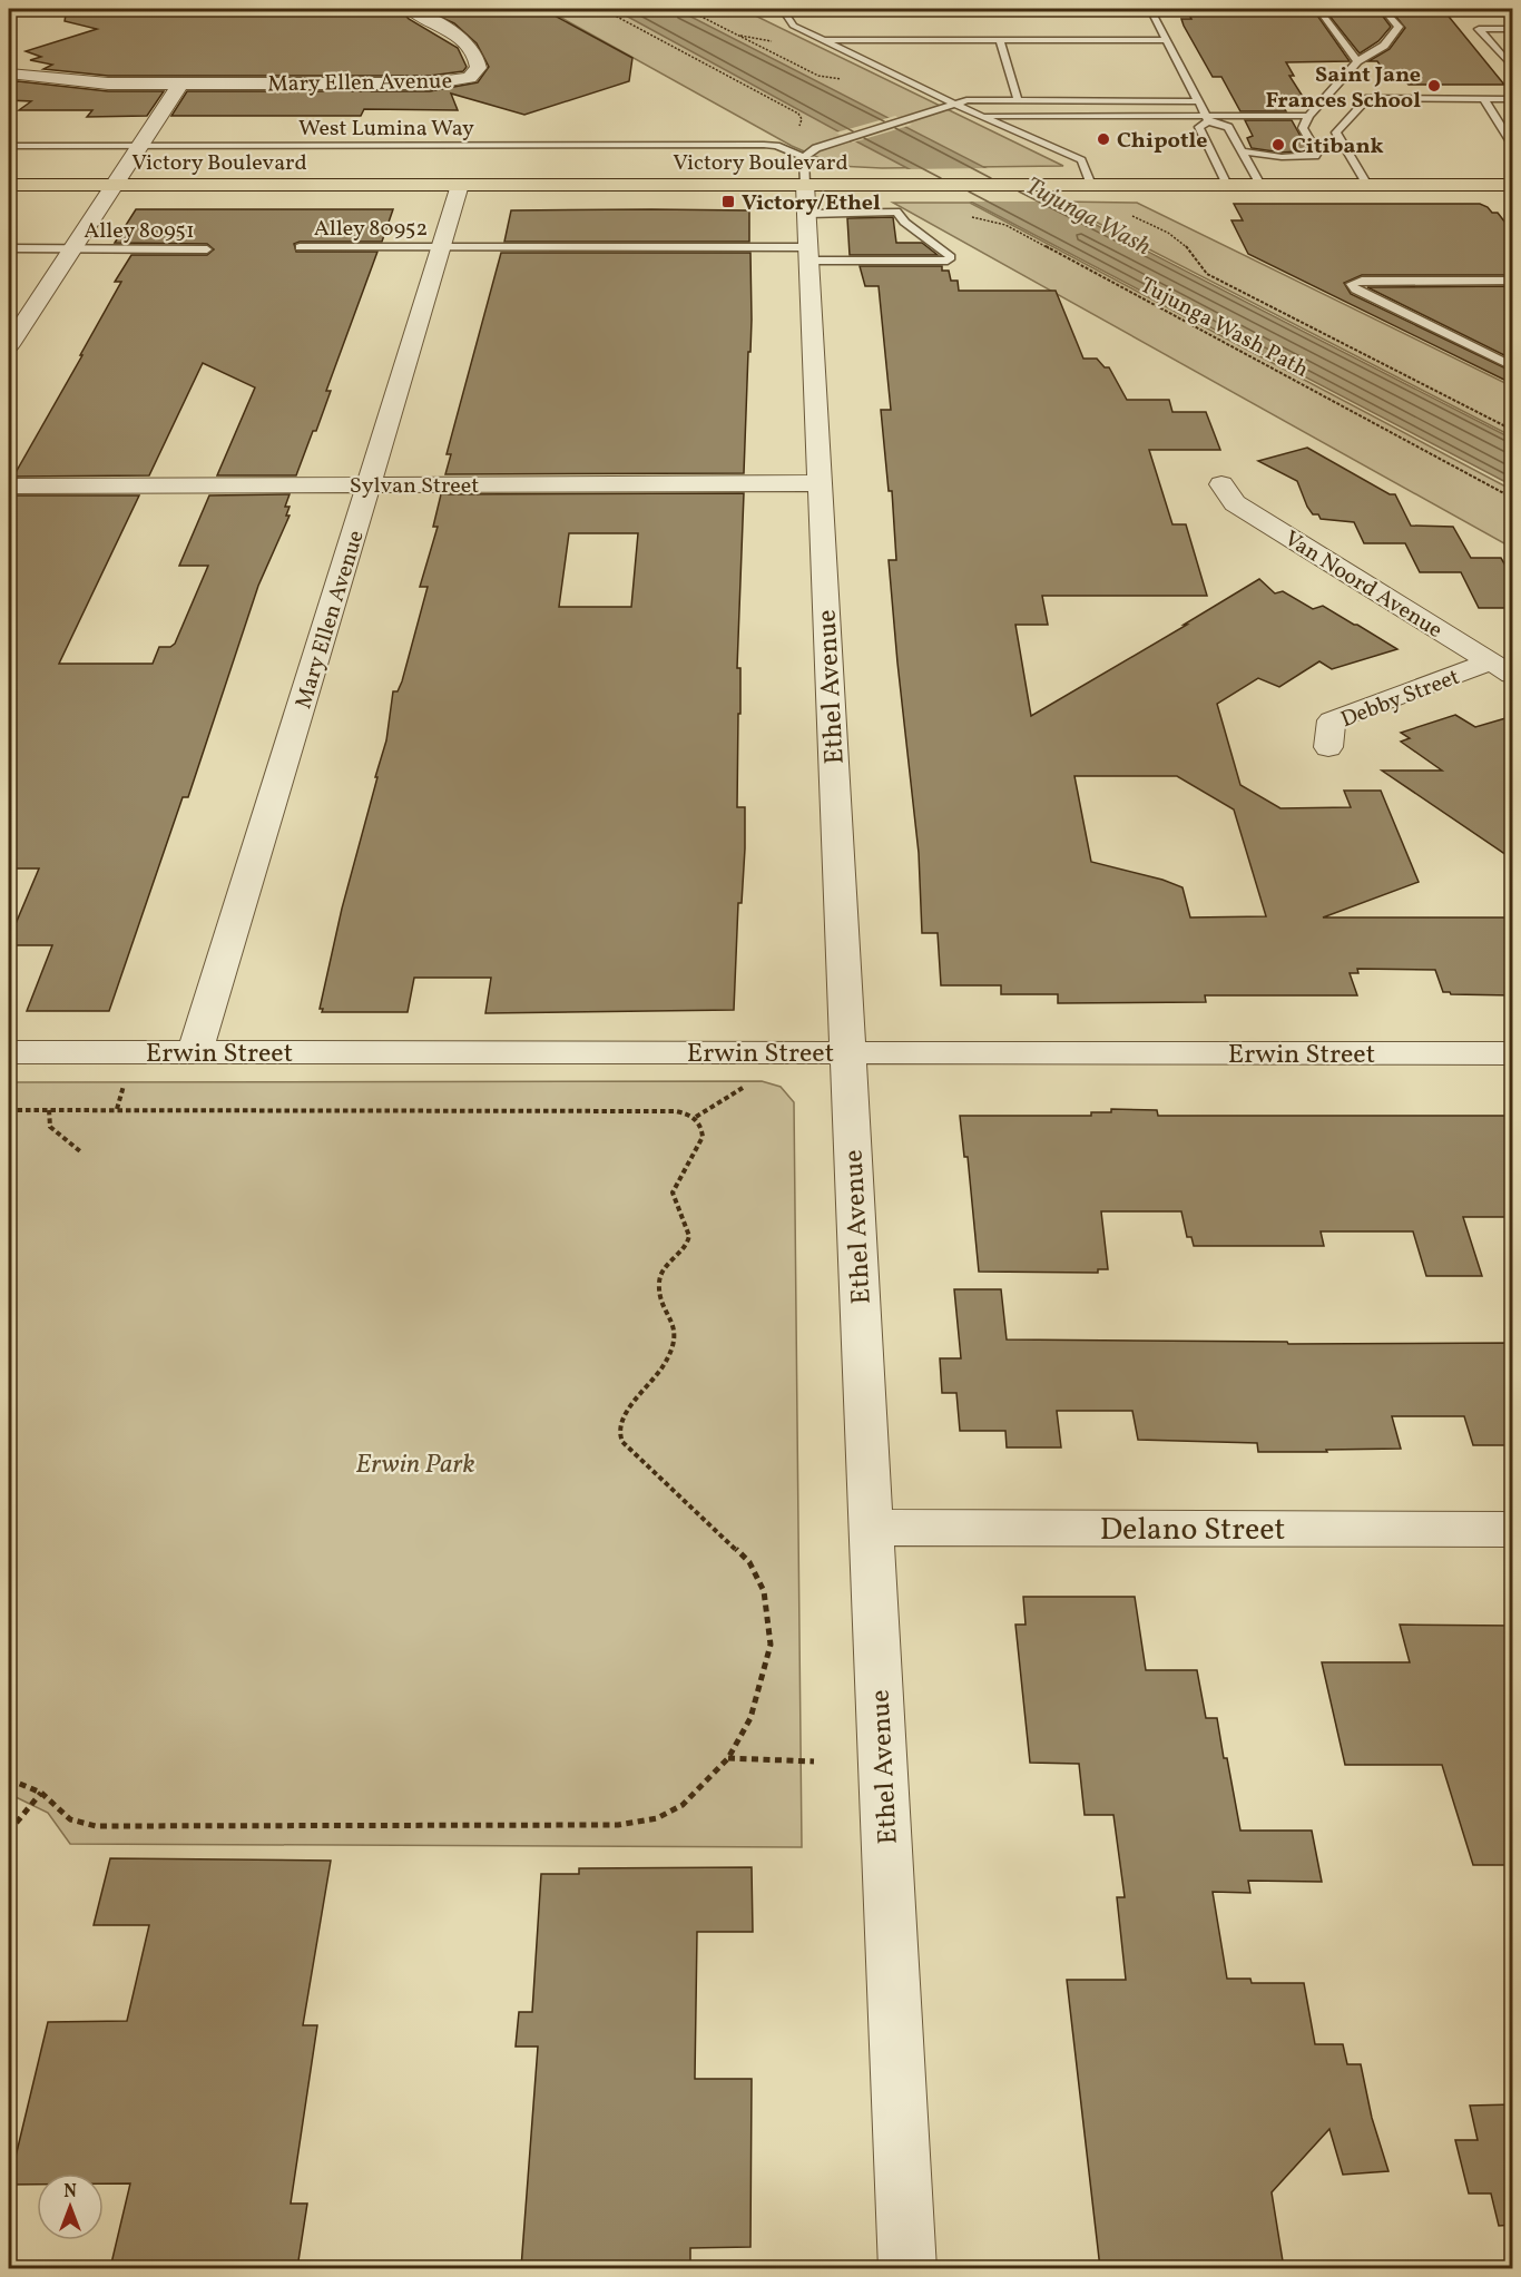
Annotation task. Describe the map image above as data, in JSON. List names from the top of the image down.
{
  "streets": {
    "main road": ["Victory Boulevard"],
    "street": [
      "Mary Ellen Avenue",
      "Sylvan Street",
      "Van Noord Avenue",
      "Ethel Avenue",
      "Debby Street",
      "Erwin Street",
      "Delano Street"
    ],
    "lane": ["West Lumina Way", "Alley 80952", "Alley 80951"],
    "path": ["Tujunga Wash Path"]
  },
  "crossings": [
    ["Mary Ellen Avenue", "Victory Boulevard"],
    ["Mary Ellen Avenue", "Alley 80952"],
    ["Mary Ellen Avenue", "Sylvan Street"],
    ["Mary Ellen Avenue", "Erwin Street"],
    ["Victory Boulevard", "Ethel Avenue"],
    ["Alley 80952", "Ethel Avenue"],
    ["Sylvan Street", "Ethel Avenue"],
    ["Van Noord Avenue", "Debby Street"],
    ["Ethel Avenue", "Erwin Street"],
    ["Ethel Avenue", "Delano Street"]
  ],
  "water": ["Tujunga Wash"],
  "parks": ["Erwin Park"],
  "places": {
    "other": ["Saint Jane Frances School", "Chipotle", "Citibank"],
    "transit": ["Victory/Ethel"]
  },
  "north": "top"
}
